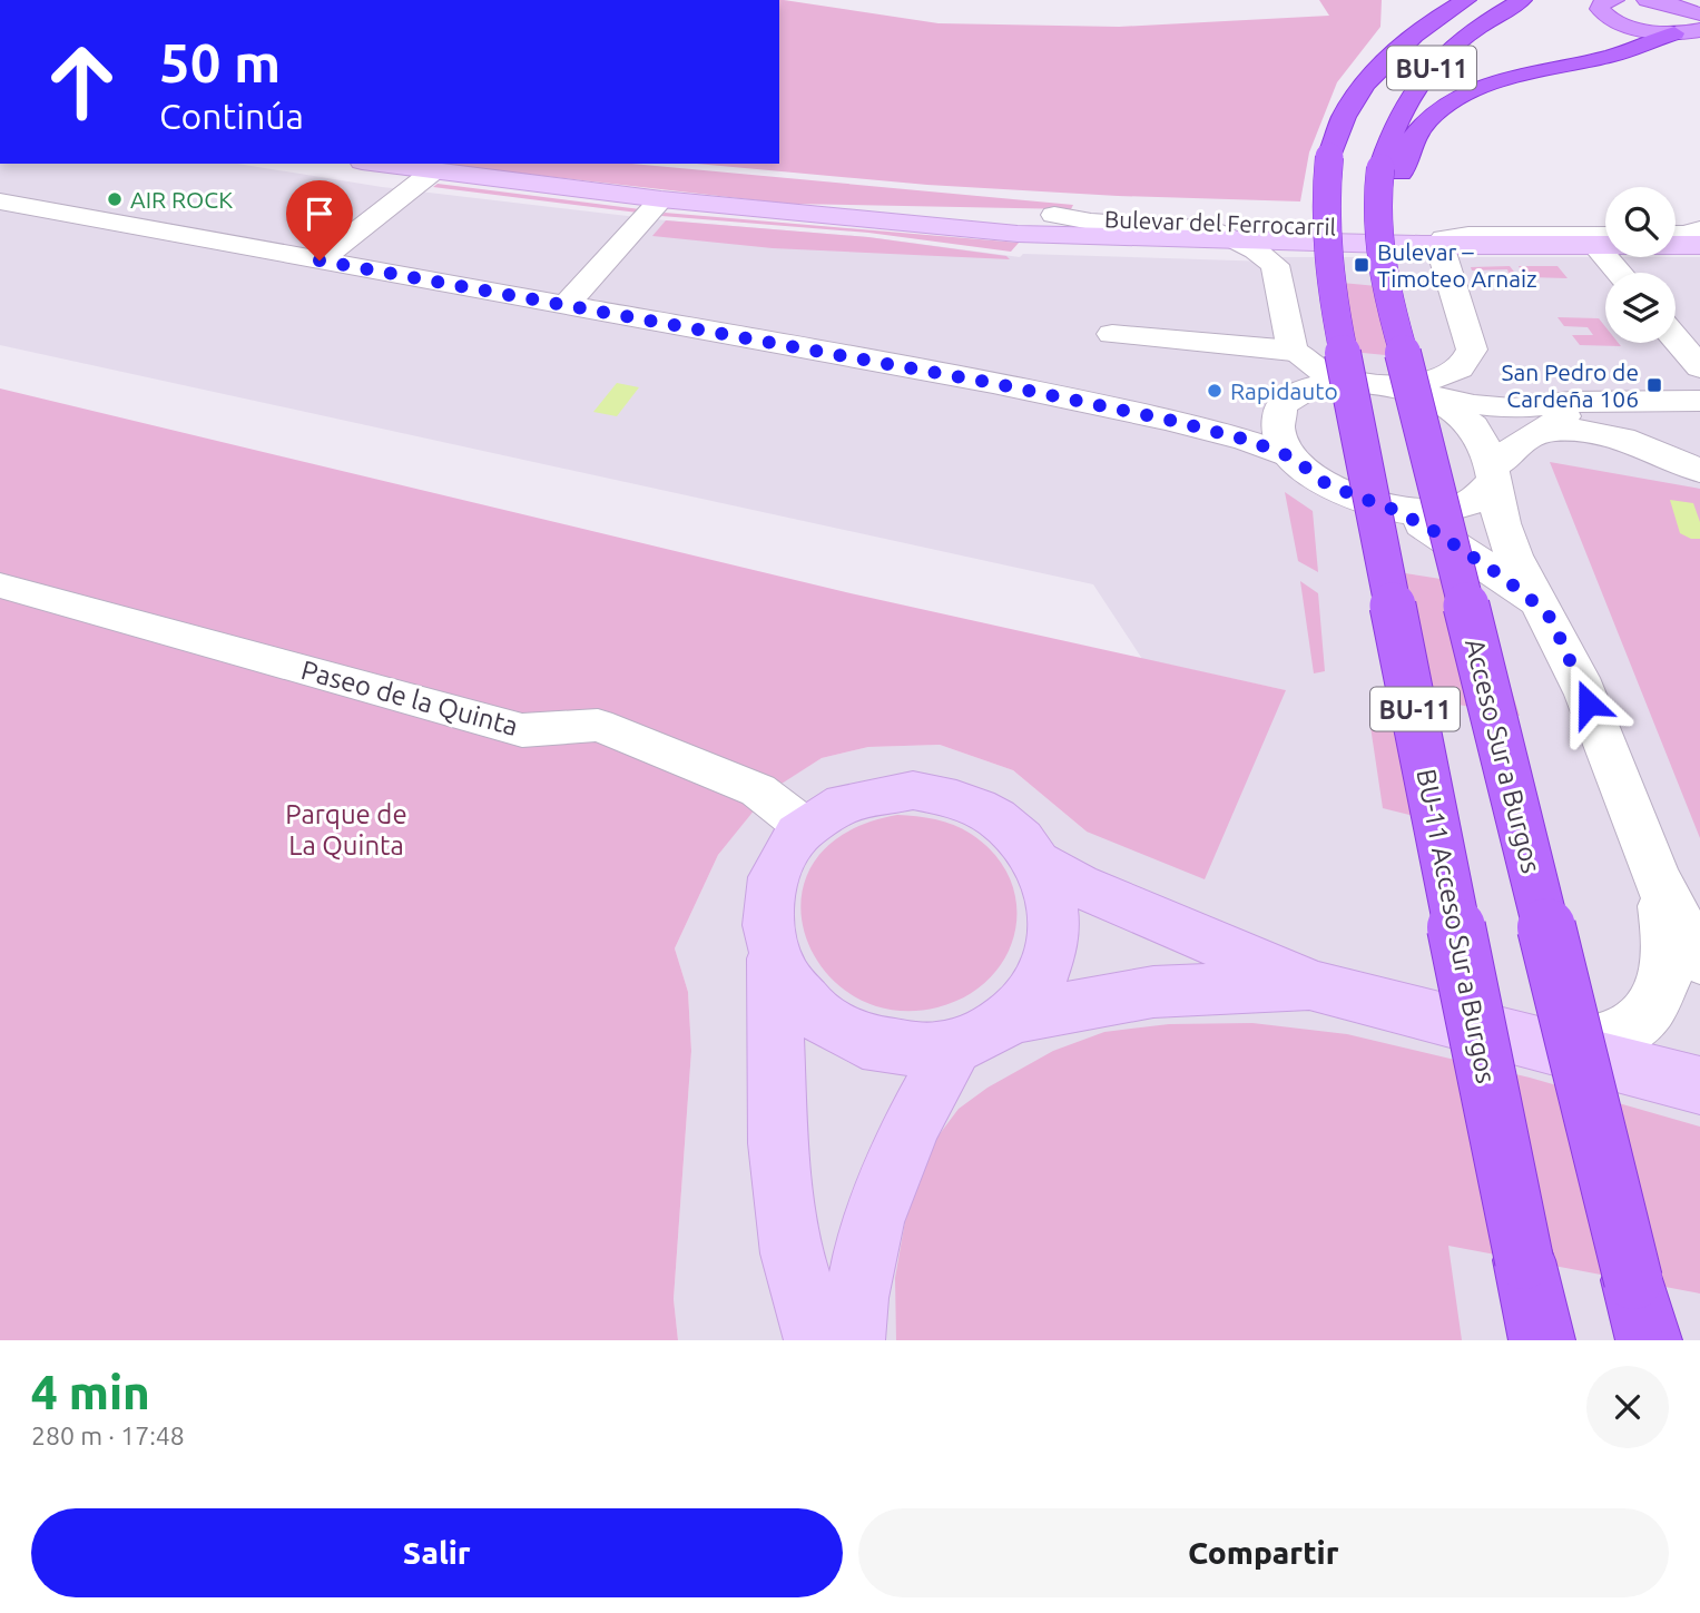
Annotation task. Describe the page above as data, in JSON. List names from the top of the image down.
{
  "streets": {
    "highway": ["BU-11", "Acceso Sur a Burgos", "BU-11 Acceso Sur a Burgos"],
    "main road": ["Bulevar del Ferrocarril"],
    "street": ["Paseo de la Quinta"]
  },
  "crossings": [
    ["BU-11", "Acceso Sur a Burgos"]
  ],
  "parks": ["Parque de La Quinta"],
  "places": {
    "other": ["AIR ROCK", "Rapidauto"],
    "transit": ["Bulevar – Timoteo Arnaiz", "San Pedro de Cardeña 106"]
  },
  "page": {
    "turn": ["50 m", "Continúa"],
    "heading": ["4 min", "280 m · 17:48"],
    "buttons": ["Salir", "Compartir"]
  }
}
